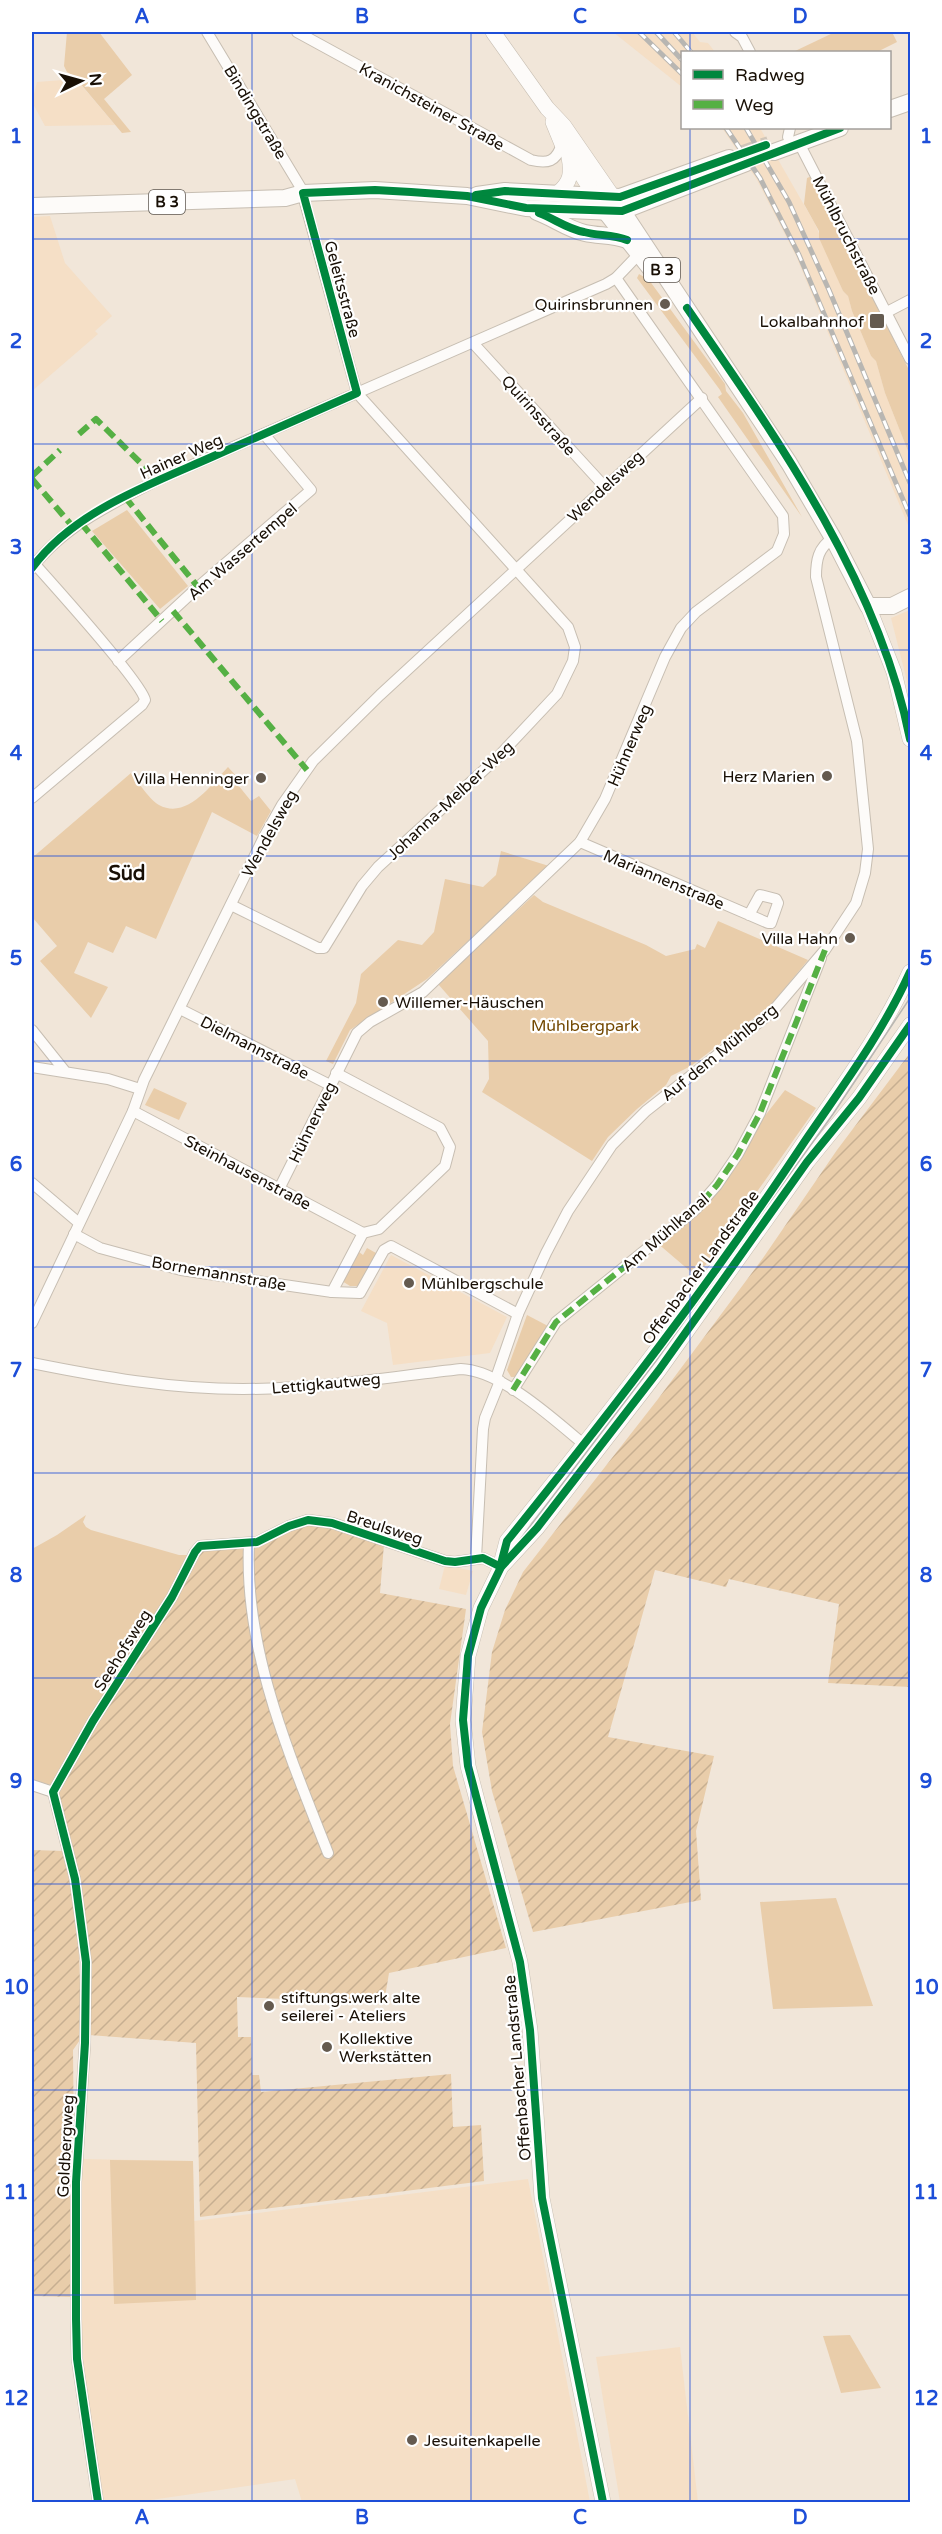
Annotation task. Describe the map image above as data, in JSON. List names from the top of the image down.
{
  "streets": {
    "main road": ["B 3", "Offenbacher Landstraße"],
    "street": [
      "Kranichsteiner Straße",
      "Bindingstraße",
      "Mühlbruchstraße",
      "Geleitsstraße",
      "Quirinsstraße",
      "Hainer Weg",
      "Wendelsweg",
      "Am Wassertempel",
      "Hühnerweg",
      "Johanna-Melber-Weg",
      "Mariannenstraße",
      "Dielmannstraße",
      "Auf dem Mühlberg",
      "Steinhausenstraße",
      "Am Mühlkanal",
      "Bornemannstraße",
      "Lettigkautweg",
      "Breulsweg",
      "Seehofsweg",
      "Goldbergweg"
    ]
  },
  "crossings": [
    ["Bindingstraße", "B 3"],
    ["Bindingstraße", "Geleitsstraße"],
    ["B 3", "Geleitsstraße"],
    ["B 3", "Hainer Weg"],
    ["B 3", "Auf dem Mühlberg"],
    ["Geleitsstraße", "Hainer Weg"],
    ["Geleitsstraße", "Wendelsweg"],
    ["Geleitsstraße", "Johanna-Melber-Weg"],
    ["Quirinsstraße", "Hainer Weg"],
    ["Quirinsstraße", "Wendelsweg"],
    ["Hainer Weg", "Am Wassertempel"],
    ["Hainer Weg", "Hühnerweg"],
    ["Wendelsweg", "Hühnerweg"],
    ["Wendelsweg", "Johanna-Melber-Weg"],
    ["Wendelsweg", "Dielmannstraße"],
    ["Wendelsweg", "Steinhausenstraße"],
    ["Wendelsweg", "Bornemannstraße"],
    ["Hühnerweg", "Mariannenstraße"],
    ["Hühnerweg", "Dielmannstraße"],
    ["Hühnerweg", "Steinhausenstraße"],
    ["Auf dem Mühlberg", "Am Mühlkanal"],
    ["Auf dem Mühlberg", "Bornemannstraße"],
    ["Auf dem Mühlberg", "Lettigkautweg"],
    ["Auf dem Mühlberg", "Breulsweg"],
    ["Am Mühlkanal", "Lettigkautweg"],
    ["Offenbacher Landstraße", "Lettigkautweg"],
    ["Offenbacher Landstraße", "Breulsweg"],
    ["Breulsweg", "Seehofsweg"],
    ["Seehofsweg", "Goldbergweg"]
  ],
  "districts": ["Süd"],
  "parks": ["Mühlbergpark"],
  "places": {
    "other": [
      "Quirinsbrunnen",
      "Herz Marien",
      "Villa Henninger",
      "Villa Hahn",
      "Willemer-Häuschen",
      "Mühlbergschule",
      "stiftungs.werk alte seilerei - Ateliers",
      "Kollektive Werkstätten",
      "Jesuitenkapelle"
    ],
    "transit": ["Lokalbahnhof"]
  },
  "legend": ["Radweg", "Weg"],
  "north": "right",
  "grid": {
    "columns": [
      "A",
      "B",
      "C",
      "D"
    ],
    "rows": [
      "1",
      "2",
      "3",
      "4",
      "5",
      "6",
      "7",
      "8",
      "9",
      "10",
      "11",
      "12"
    ]
  }
}
